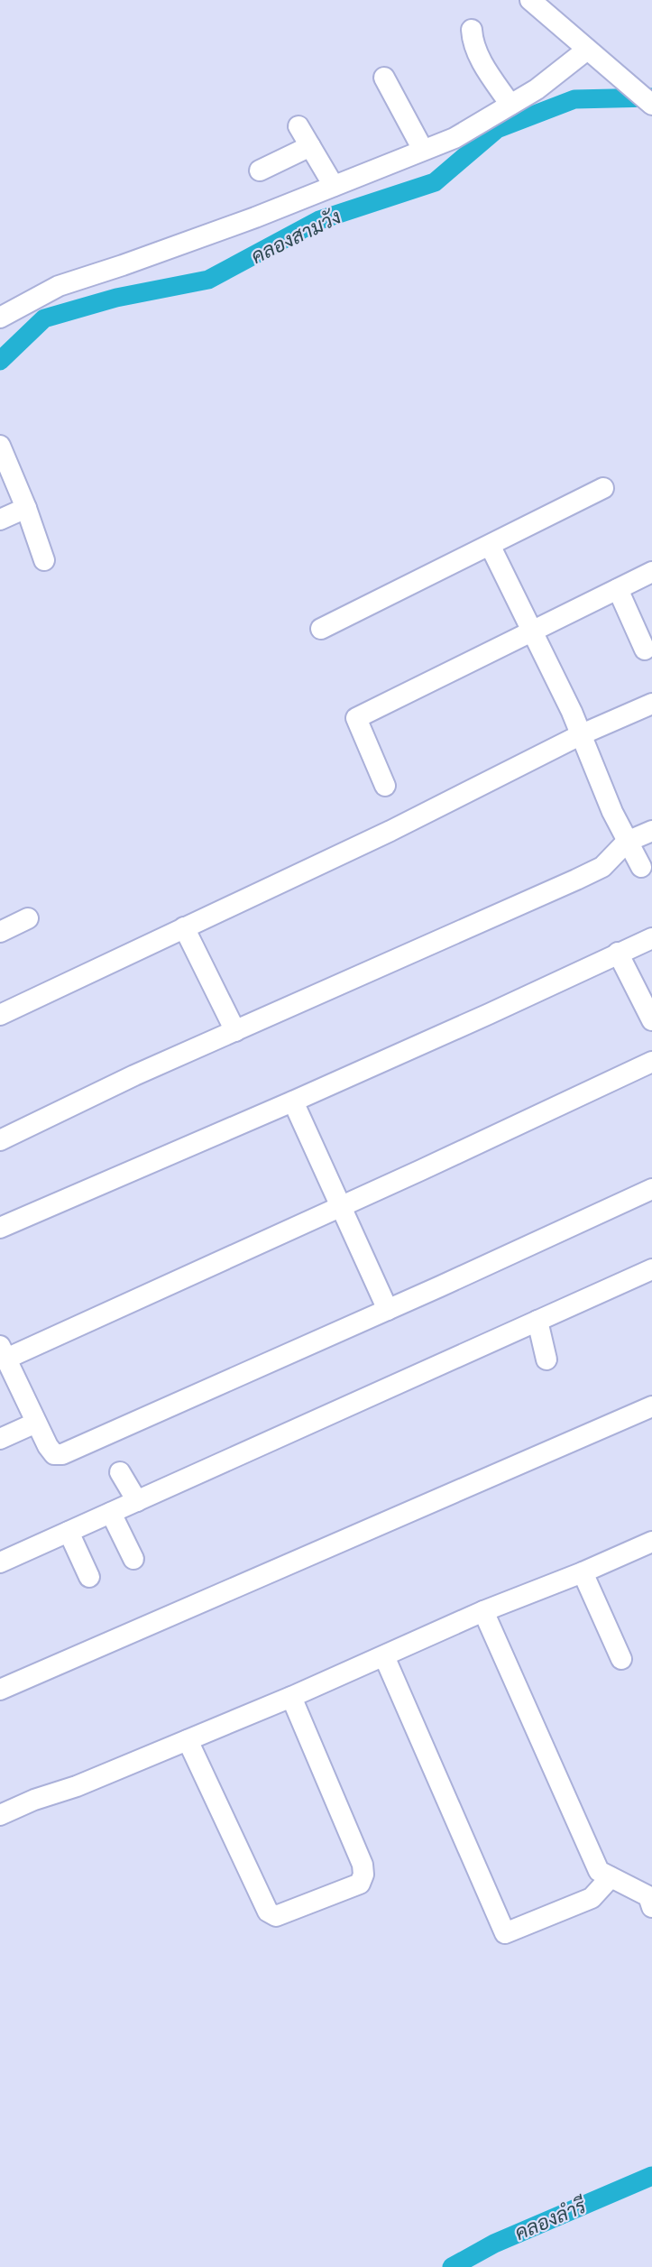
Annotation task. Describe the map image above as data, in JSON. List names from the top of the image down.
{
  "water": ["คลองสามวัง", "คลองลำรี"]
}
